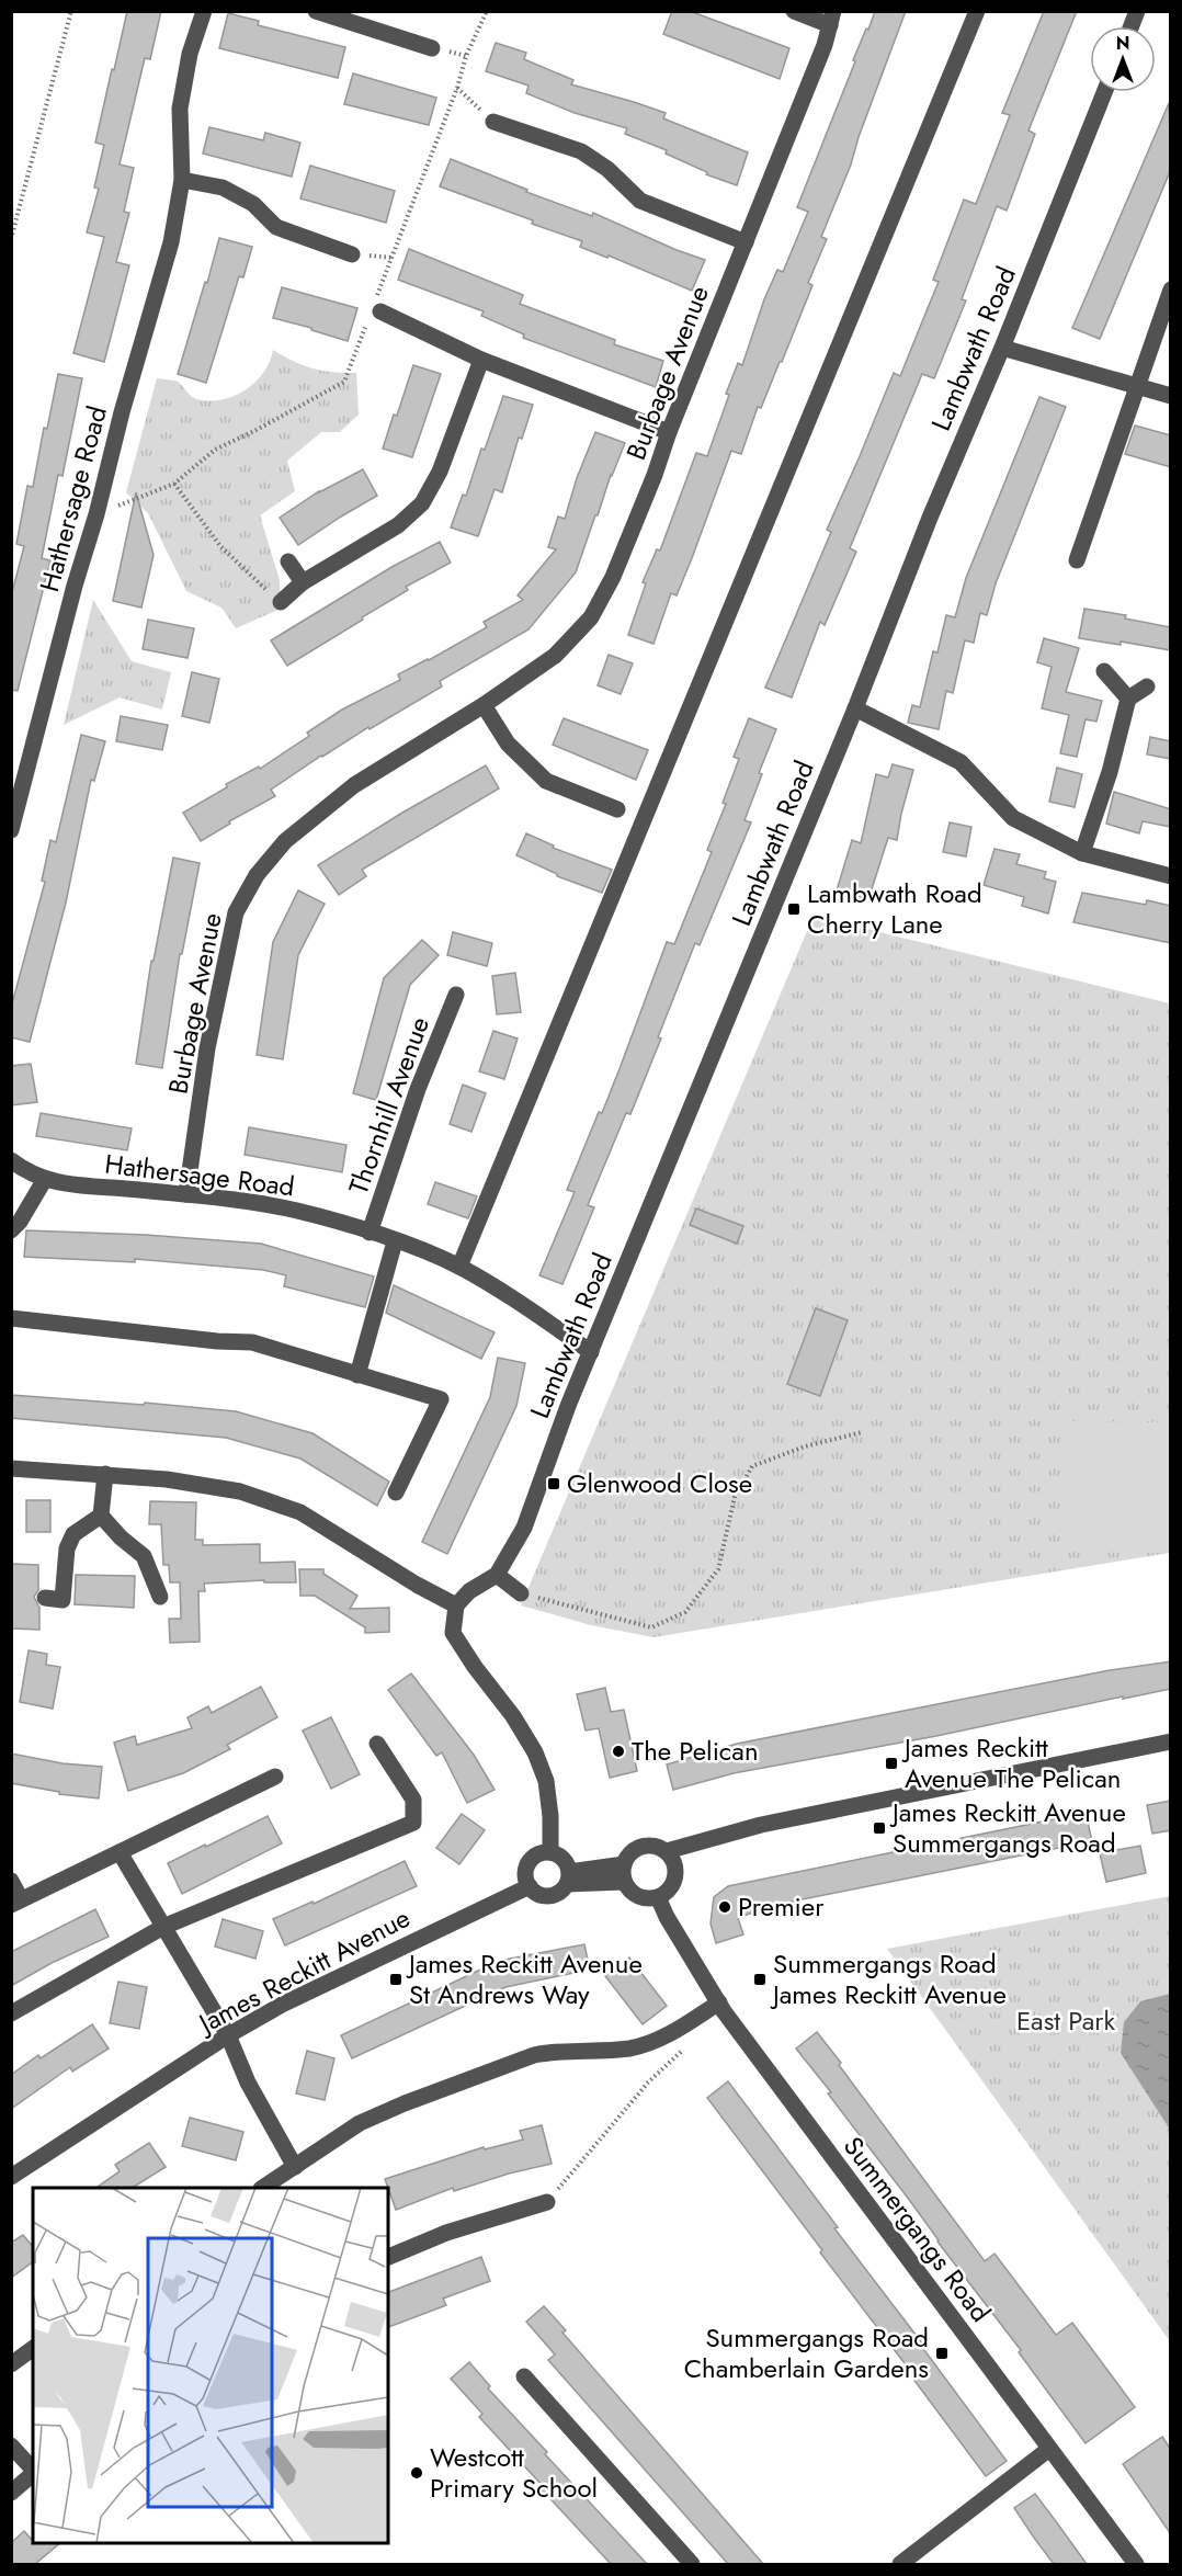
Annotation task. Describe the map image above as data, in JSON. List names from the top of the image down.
{
  "streets": {
    "street": [
      "Lambwath Road",
      "Burbage Avenue",
      "Hathersage Road",
      "Thornhill Avenue",
      "James Reckitt Avenue",
      "Summergangs Road"
    ]
  },
  "crossings": [
    ["Lambwath Road", "Hathersage Road"],
    ["Burbage Avenue", "Hathersage Road"],
    ["Hathersage Road", "Thornhill Avenue"]
  ],
  "parks": ["East Park"],
  "places": {
    "transit": [
      "Lambwath Road Cherry Lane",
      "Glenwood Close",
      "James Reckitt Avenue The Pelican",
      "James Reckitt Avenue Summergangs Road",
      "James Reckitt Avenue St Andrews Way",
      "Summergangs Road James Reckitt Avenue",
      "Summergangs Road Chamberlain Gardens"
    ],
    "other": ["The Pelican", "Premier", "Westcott Primary School"]
  },
  "north": "top"
}
